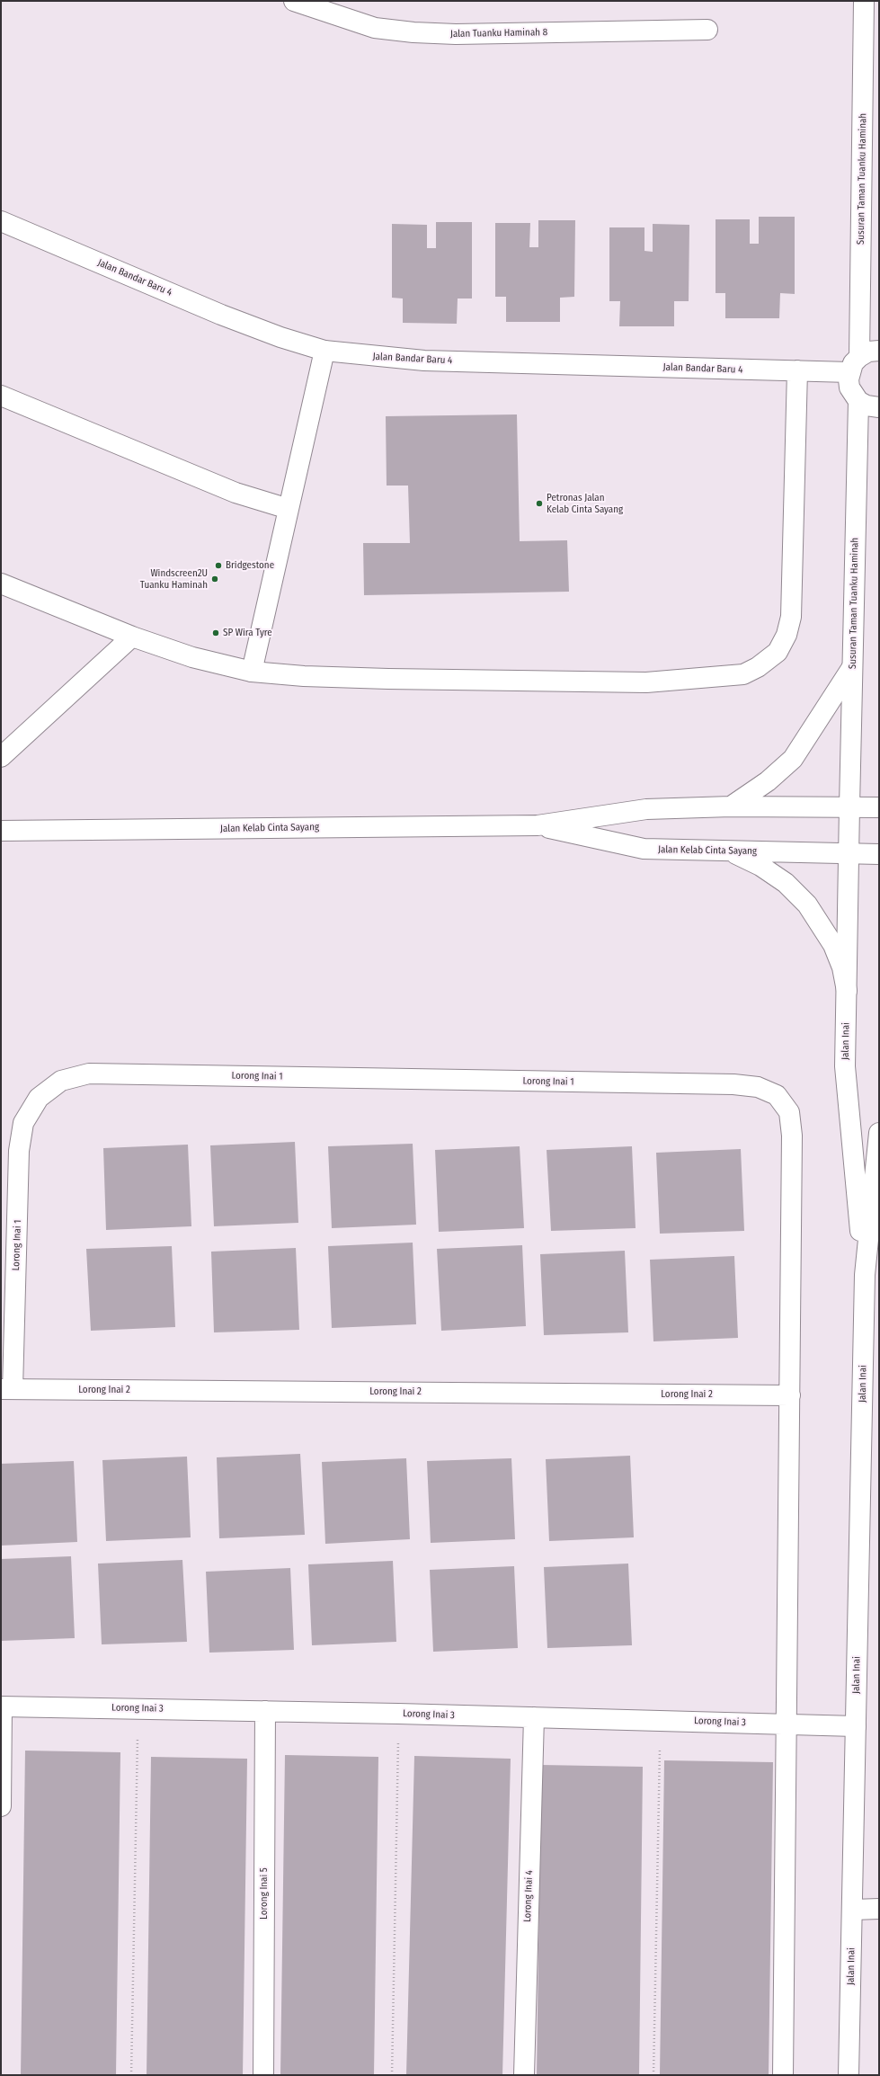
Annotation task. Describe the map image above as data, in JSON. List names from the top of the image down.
{
  "streets": {
    "street": [
      "Jalan Tuanku Haminah 8",
      "Susuran Taman Tuanku Haminah",
      "Jalan Bandar Baru 4",
      "Jalan Kelab Cinta Sayang",
      "Jalan Inai",
      "Lorong Inai 1",
      "Lorong Inai 2",
      "Lorong Inai 3",
      "Lorong Inai 5",
      "Lorong Inai 4"
    ]
  },
  "crossings": [
    ["Susuran Taman Tuanku Haminah", "Jalan Bandar Baru 4"],
    ["Susuran Taman Tuanku Haminah", "Jalan Kelab Cinta Sayang"],
    ["Susuran Taman Tuanku Haminah", "Jalan Inai"],
    ["Jalan Kelab Cinta Sayang", "Jalan Inai"],
    ["Jalan Inai", "Lorong Inai 3"],
    ["Lorong Inai 1", "Lorong Inai 2"],
    ["Lorong Inai 3", "Lorong Inai 5"],
    ["Lorong Inai 3", "Lorong Inai 4"]
  ],
  "places": [
    "Petronas Jalan Kelab Cinta Sayang",
    "Bridgestone",
    "Windscreen2U Tuanku Haminah",
    "SP Wira Tyre"
  ]
}
